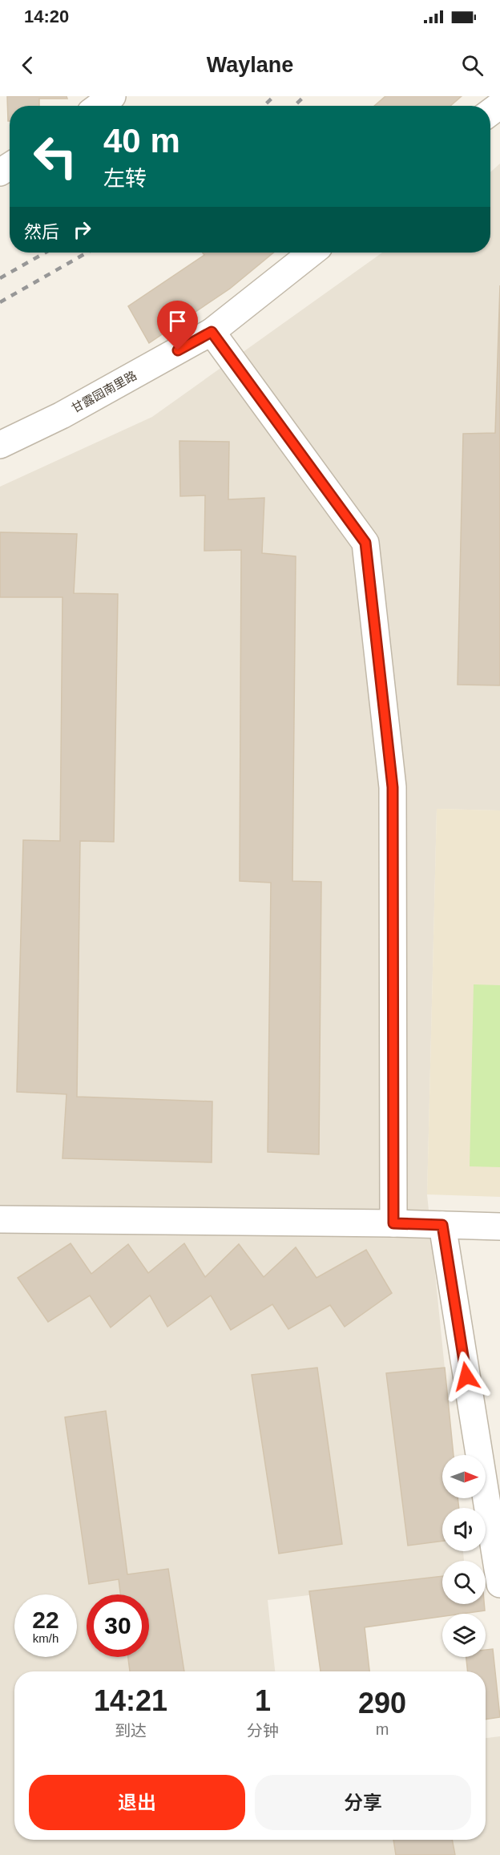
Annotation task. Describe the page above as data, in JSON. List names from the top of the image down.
{
  "streets": {
    "street": ["甘露园南里路"]
  },
  "north": "right",
  "page": {
    "status": "14:20",
    "header": "Waylane",
    "turn": ["40 m", "左转"],
    "then": "然后",
    "speed": "22 km/h",
    "limit": "30",
    "eta": [
      "14:21",
      "到达",
      "1",
      "分钟",
      "290",
      "m"
    ],
    "buttons": ["退出", "分享"]
  }
}
